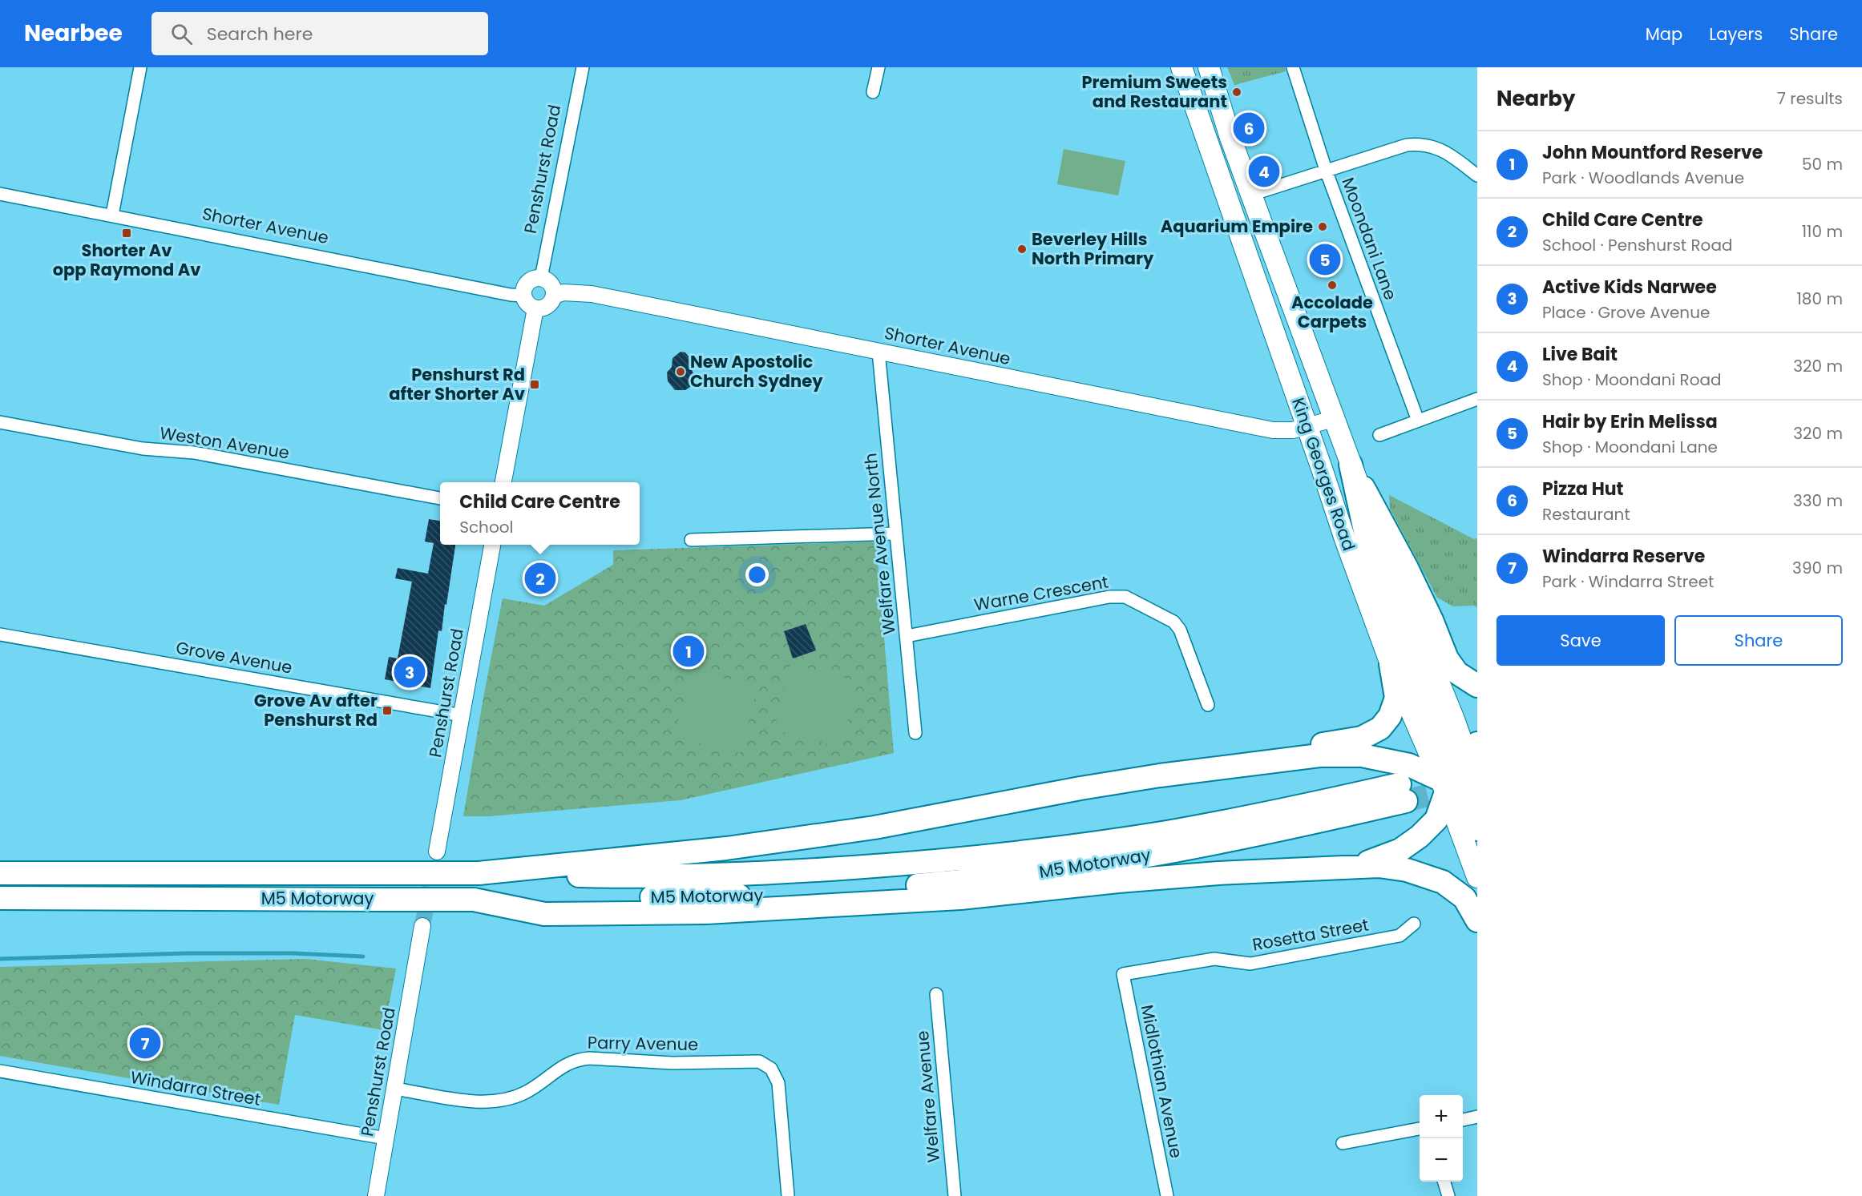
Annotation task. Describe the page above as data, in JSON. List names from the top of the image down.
{
  "streets": {
    "highway": ["King Georges Road", "M5 Motorway"],
    "street": [
      "Penshurst Road",
      "Shorter Avenue",
      "Moondani Lane",
      "Weston Avenue",
      "Welfare Avenue North",
      "Warne Crescent",
      "Grove Avenue",
      "Rosetta Street",
      "Parry Avenue",
      "Midlothian Avenue",
      "Windarra Street",
      "Welfare Avenue"
    ]
  },
  "crossings": [
    ["Penshurst Road", "Shorter Avenue"],
    ["Penshurst Road", "Grove Avenue"],
    ["Penshurst Road", "Parry Avenue"],
    ["Penshurst Road", "Windarra Street"],
    ["Shorter Avenue", "King Georges Road"],
    ["Shorter Avenue", "Welfare Avenue North"],
    ["Welfare Avenue North", "Warne Crescent"],
    ["Rosetta Street", "Midlothian Avenue"]
  ],
  "places": {
    "other": [
      "Premium Sweets and Restaurant",
      "Aquarium Empire",
      "Beverley Hills North Primary",
      "Accolade Carpets",
      "New Apostolic Church Sydney"
    ],
    "transit": ["Shorter Av opp Raymond Av", "Penshurst Rd after Shorter Av", "Grove Av after Penshurst Rd"]
  },
  "page": {
    "header": "Nearbee",
    "search": "Search here",
    "nav": ["Map", "Layers", "Share"],
    "heading": ["Nearby", "7 results"],
    "pins": [
      "6",
      "4",
      "5",
      "2",
      "1",
      "3",
      "7"
    ],
    "list": [
      {
        "mark": "1",
        "name": "John Mountford Reserve",
        "note": "Park · Woodlands Avenue",
        "value": "50 m"
      },
      {
        "mark": "2",
        "name": "Child Care Centre",
        "note": "School · Penshurst Road",
        "value": "110 m"
      },
      {
        "mark": "3",
        "name": "Active Kids Narwee",
        "note": "Place · Grove Avenue",
        "value": "180 m"
      },
      {
        "mark": "4",
        "name": "Live Bait",
        "note": "Shop · Moondani Road",
        "value": "320 m"
      },
      {
        "mark": "5",
        "name": "Hair by Erin Melissa",
        "note": "Shop · Moondani Lane",
        "value": "320 m"
      },
      {
        "mark": "6",
        "name": "Pizza Hut",
        "note": "Restaurant",
        "value": "330 m"
      },
      {
        "mark": "7",
        "name": "Windarra Reserve",
        "note": "Park · Windarra Street",
        "value": "390 m"
      }
    ],
    "popup": ["Child Care Centre", "School"],
    "buttons": ["Save", "Share"],
    "map_buttons": ["+", "−"]
  }
}
